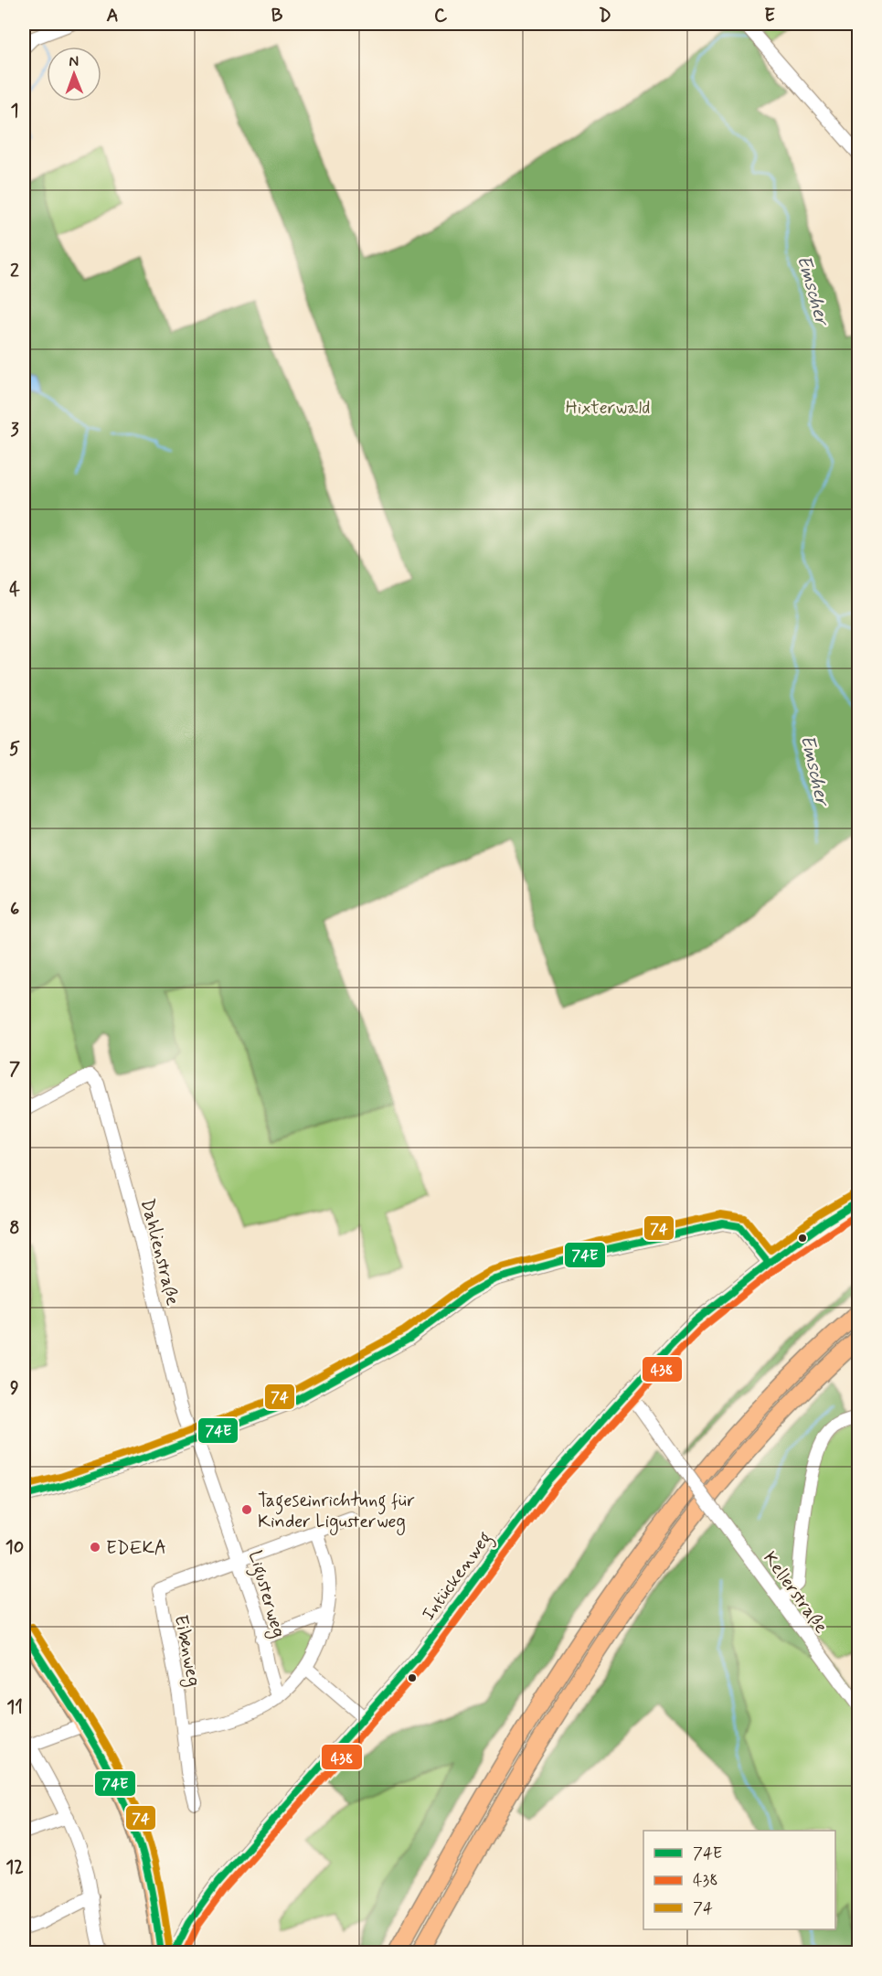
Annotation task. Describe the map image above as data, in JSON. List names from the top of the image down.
{
  "streets": {
    "street": [
      "Dahlienstraße",
      "Intückenweg",
      "Kellerstraße",
      "Ligusterweg",
      "Eibenweg"
    ]
  },
  "crossings": [
    ["Dahlienstraße", "Ligusterweg"],
    ["Intückenweg", "Kellerstraße"],
    ["Ligusterweg", "Eibenweg"]
  ],
  "water": ["Emscher"],
  "parks": ["Hixterwald"],
  "places": ["Tageseinrichtung für Kinder Ligusterweg", "EDEKA"],
  "lines": ["transit line 74", "transit line 74E", "transit line 438"],
  "legend": ["74E", "438", "74"],
  "north": "top",
  "grid": {
    "columns": [
      "A",
      "B",
      "C",
      "D",
      "E"
    ],
    "rows": [
      "1",
      "2",
      "3",
      "4",
      "5",
      "6",
      "7",
      "8",
      "9",
      "10",
      "11",
      "12"
    ]
  }
}
